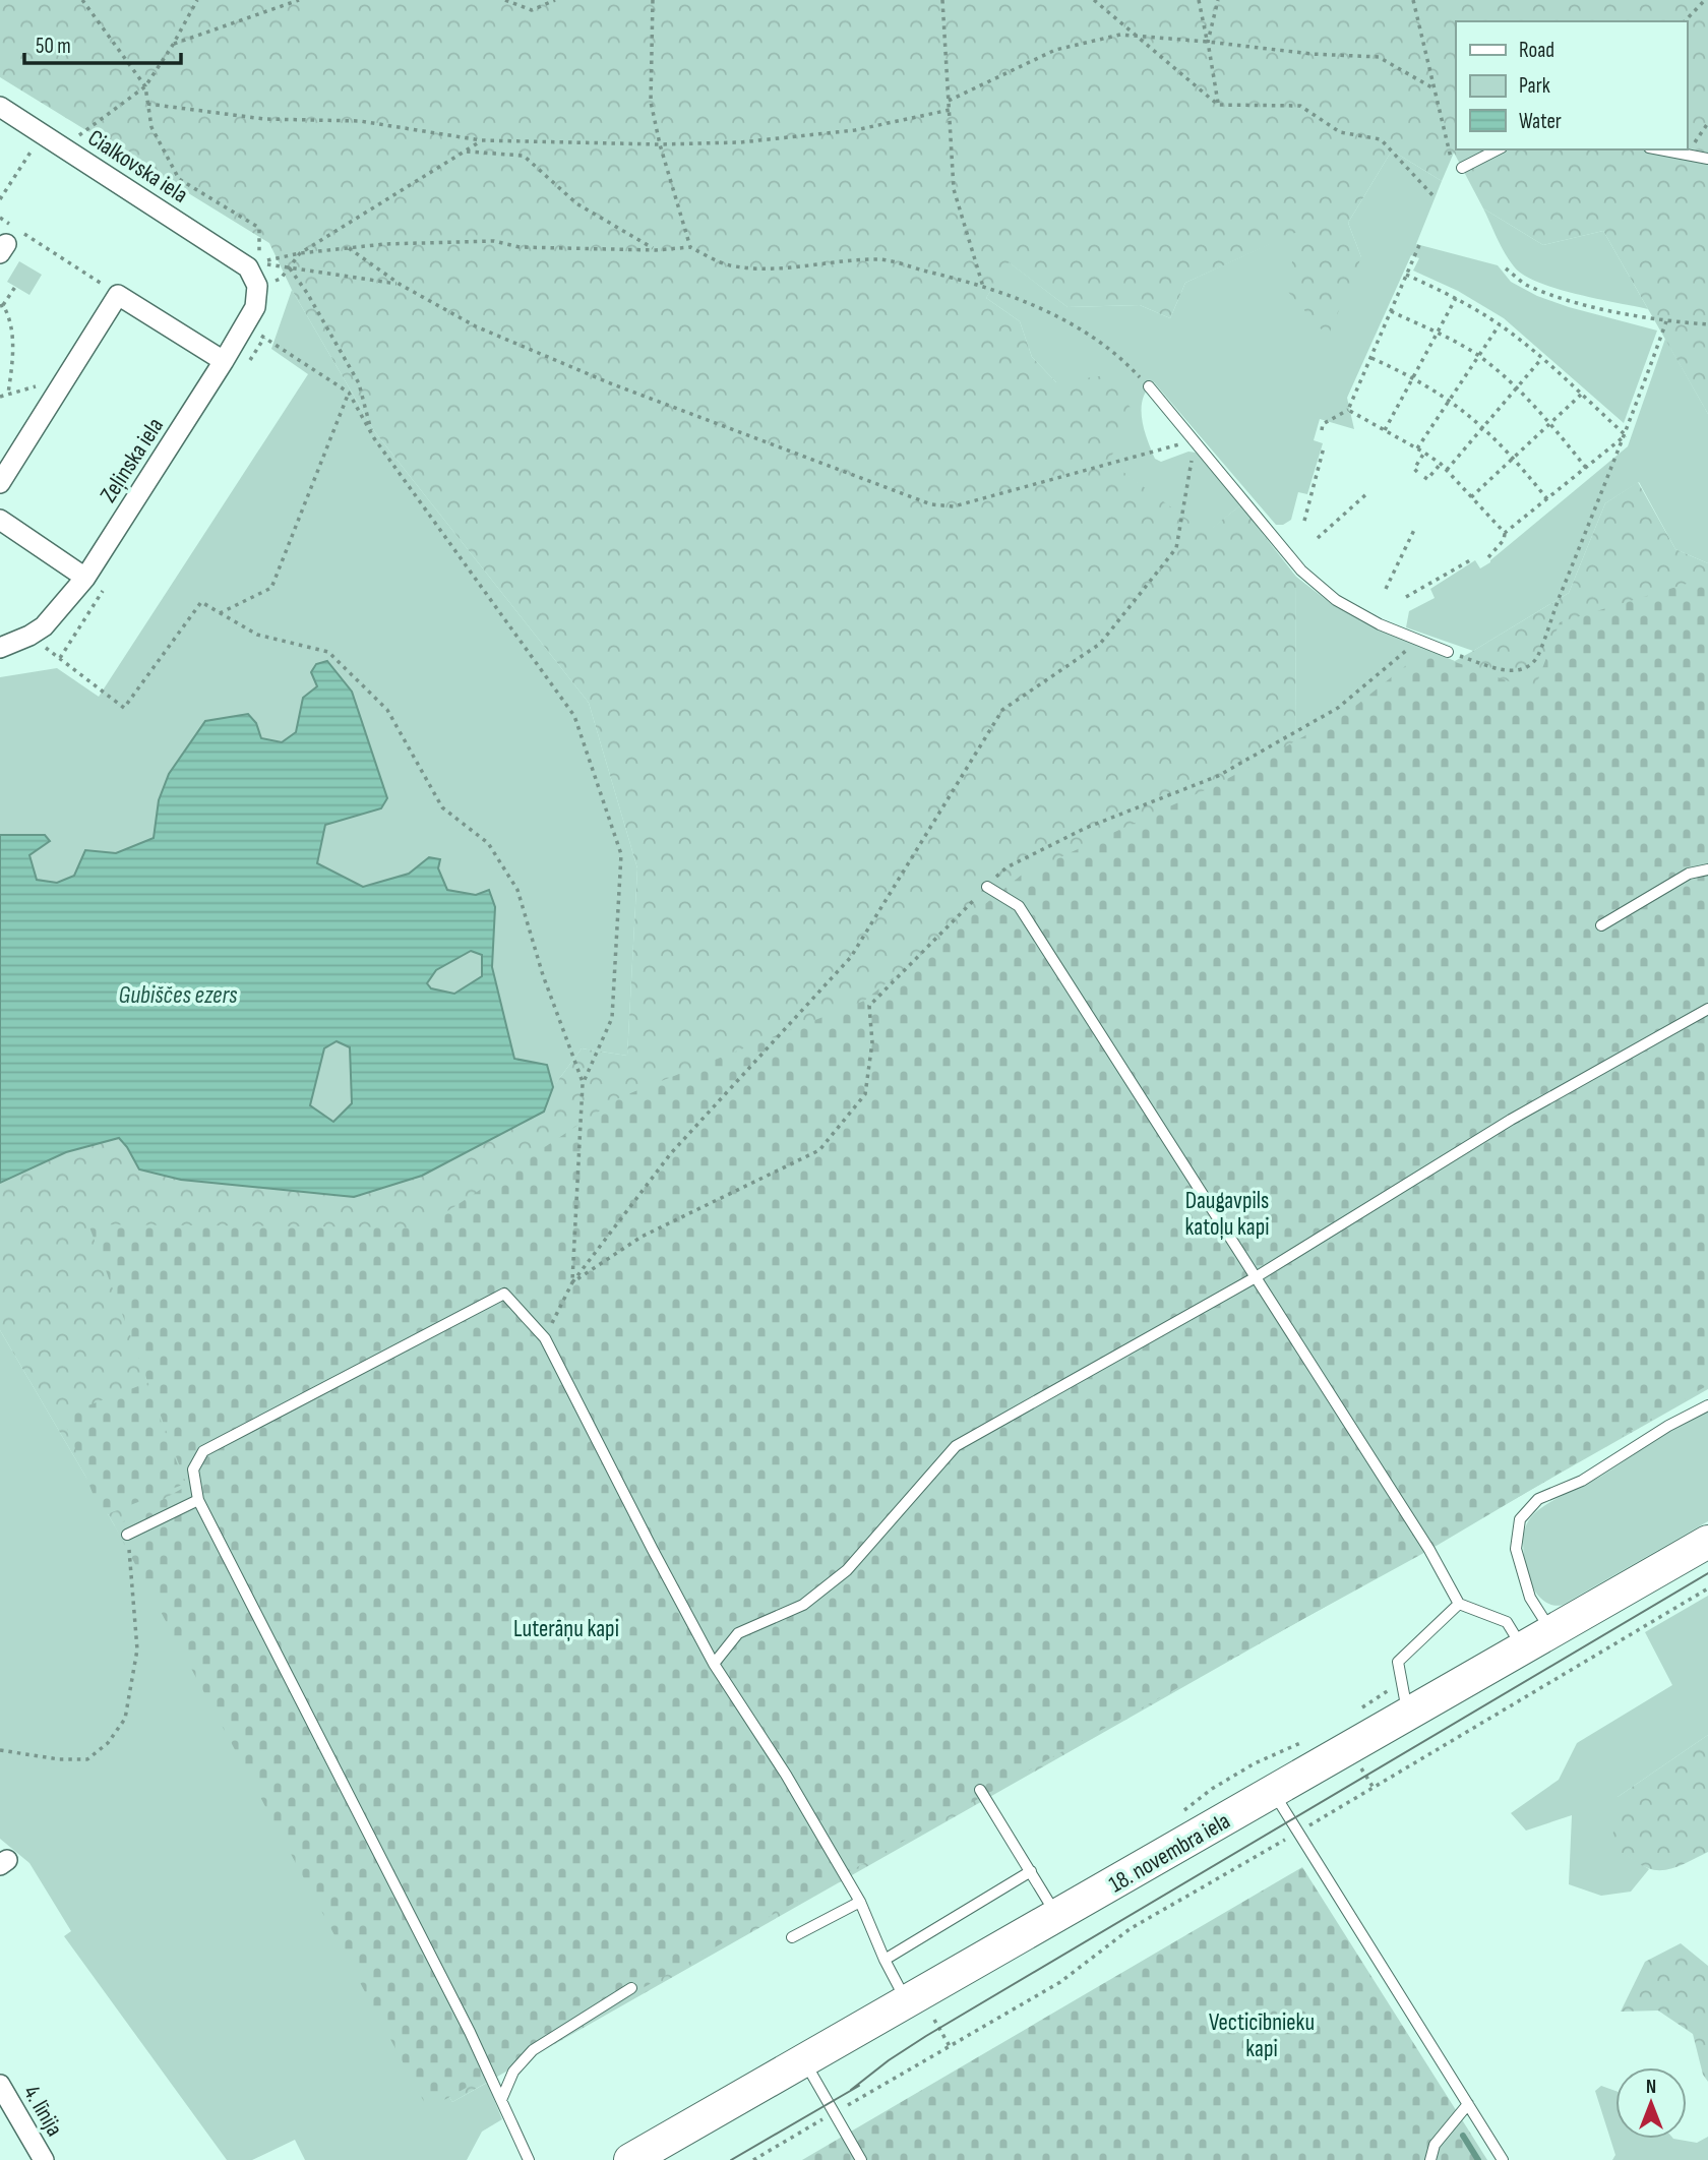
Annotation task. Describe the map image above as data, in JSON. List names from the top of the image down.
{
  "streets": {
    "main road": ["18. novembra iela"],
    "street": ["Cialkovska iela", "Zeļinska iela", "4. līnija"]
  },
  "water": ["Gubiščes ezers"],
  "parks": ["Daugavpils katoļu kapi", "Luterāņu kapi", "Vecticībnieku kapi"],
  "legend": ["Road", "Park", "Water"],
  "scale_bar": "50 m",
  "north": "top"
}
